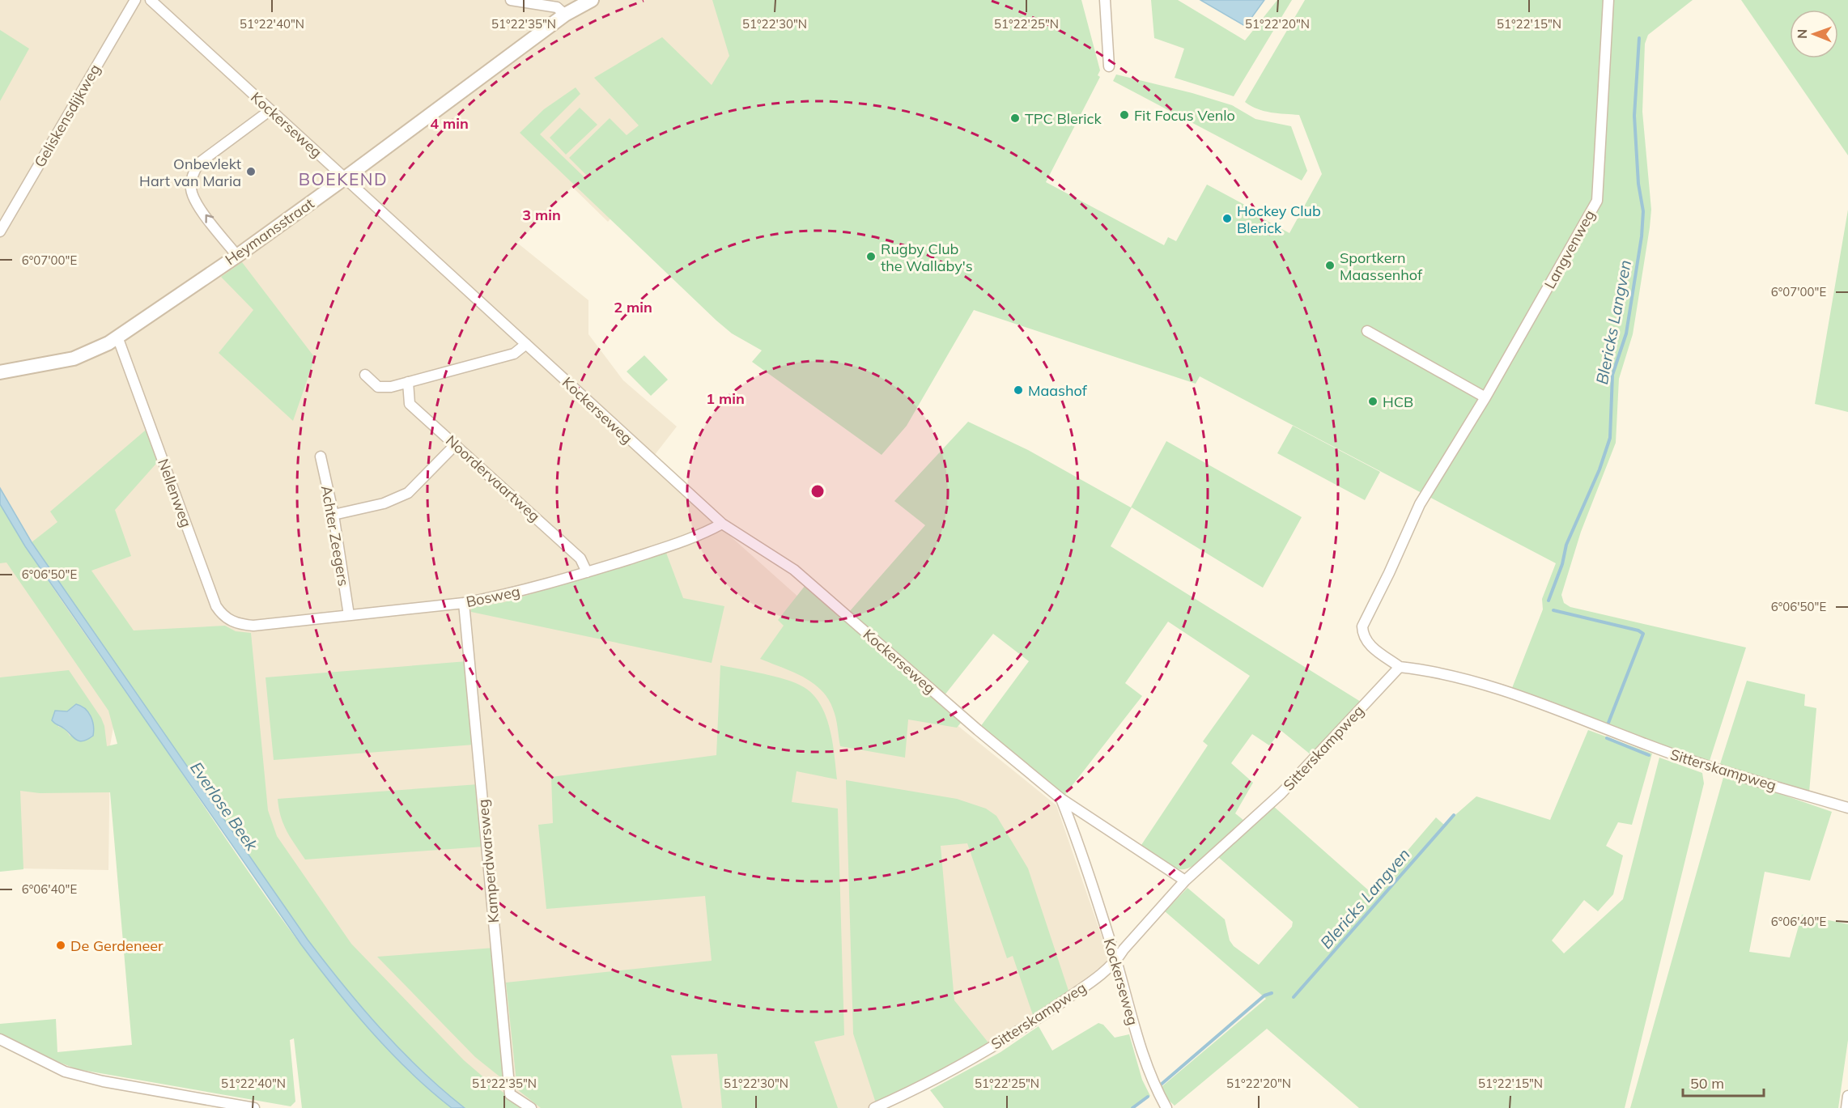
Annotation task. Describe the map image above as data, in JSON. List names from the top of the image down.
{
  "streets": {
    "street": [
      "Geliskensdijkweg",
      "Kockerseweg",
      "Heymansstraat",
      "Langvenweg",
      "Noordervaartweg",
      "Nellenweg",
      "Achter Zeegers",
      "Bosweg",
      "Sitterskampweg",
      "Kamperdwarsweg"
    ]
  },
  "crossings": [
    ["Kockerseweg", "Heymansstraat"],
    ["Kockerseweg", "Bosweg"],
    ["Kockerseweg", "Sitterskampweg"],
    ["Heymansstraat", "Nellenweg"],
    ["Langvenweg", "Sitterskampweg"],
    ["Noordervaartweg", "Bosweg"],
    ["Nellenweg", "Bosweg"],
    ["Achter Zeegers", "Bosweg"],
    ["Bosweg", "Kamperdwarsweg"]
  ],
  "districts": ["BOEKEND"],
  "water": ["Blericks Langven", "Everlose Beek"],
  "places": [
    "Fit Focus Venlo",
    "TPC Blerick",
    "Onbevlekt Hart van Maria",
    "Hockey Club Blerick",
    "Rugby Club the Wallaby's",
    "Sportkern Maassenhof",
    "Maashof",
    "HCB",
    "De Gerdeneer"
  ],
  "scale_bar": "50 m",
  "north": "left",
  "coordinates": [
    "51°22'40\"N",
    "51°22'35\"N",
    "51°22'30\"N",
    "51°22'25\"N",
    "51°22'20\"N",
    "51°22'15\"N",
    "6°07'00\"E",
    "6°06'50\"E",
    "6°06'40\"E"
  ],
  "rings": [
    "4 min",
    "3 min",
    "2 min",
    "1 min"
  ]
}
